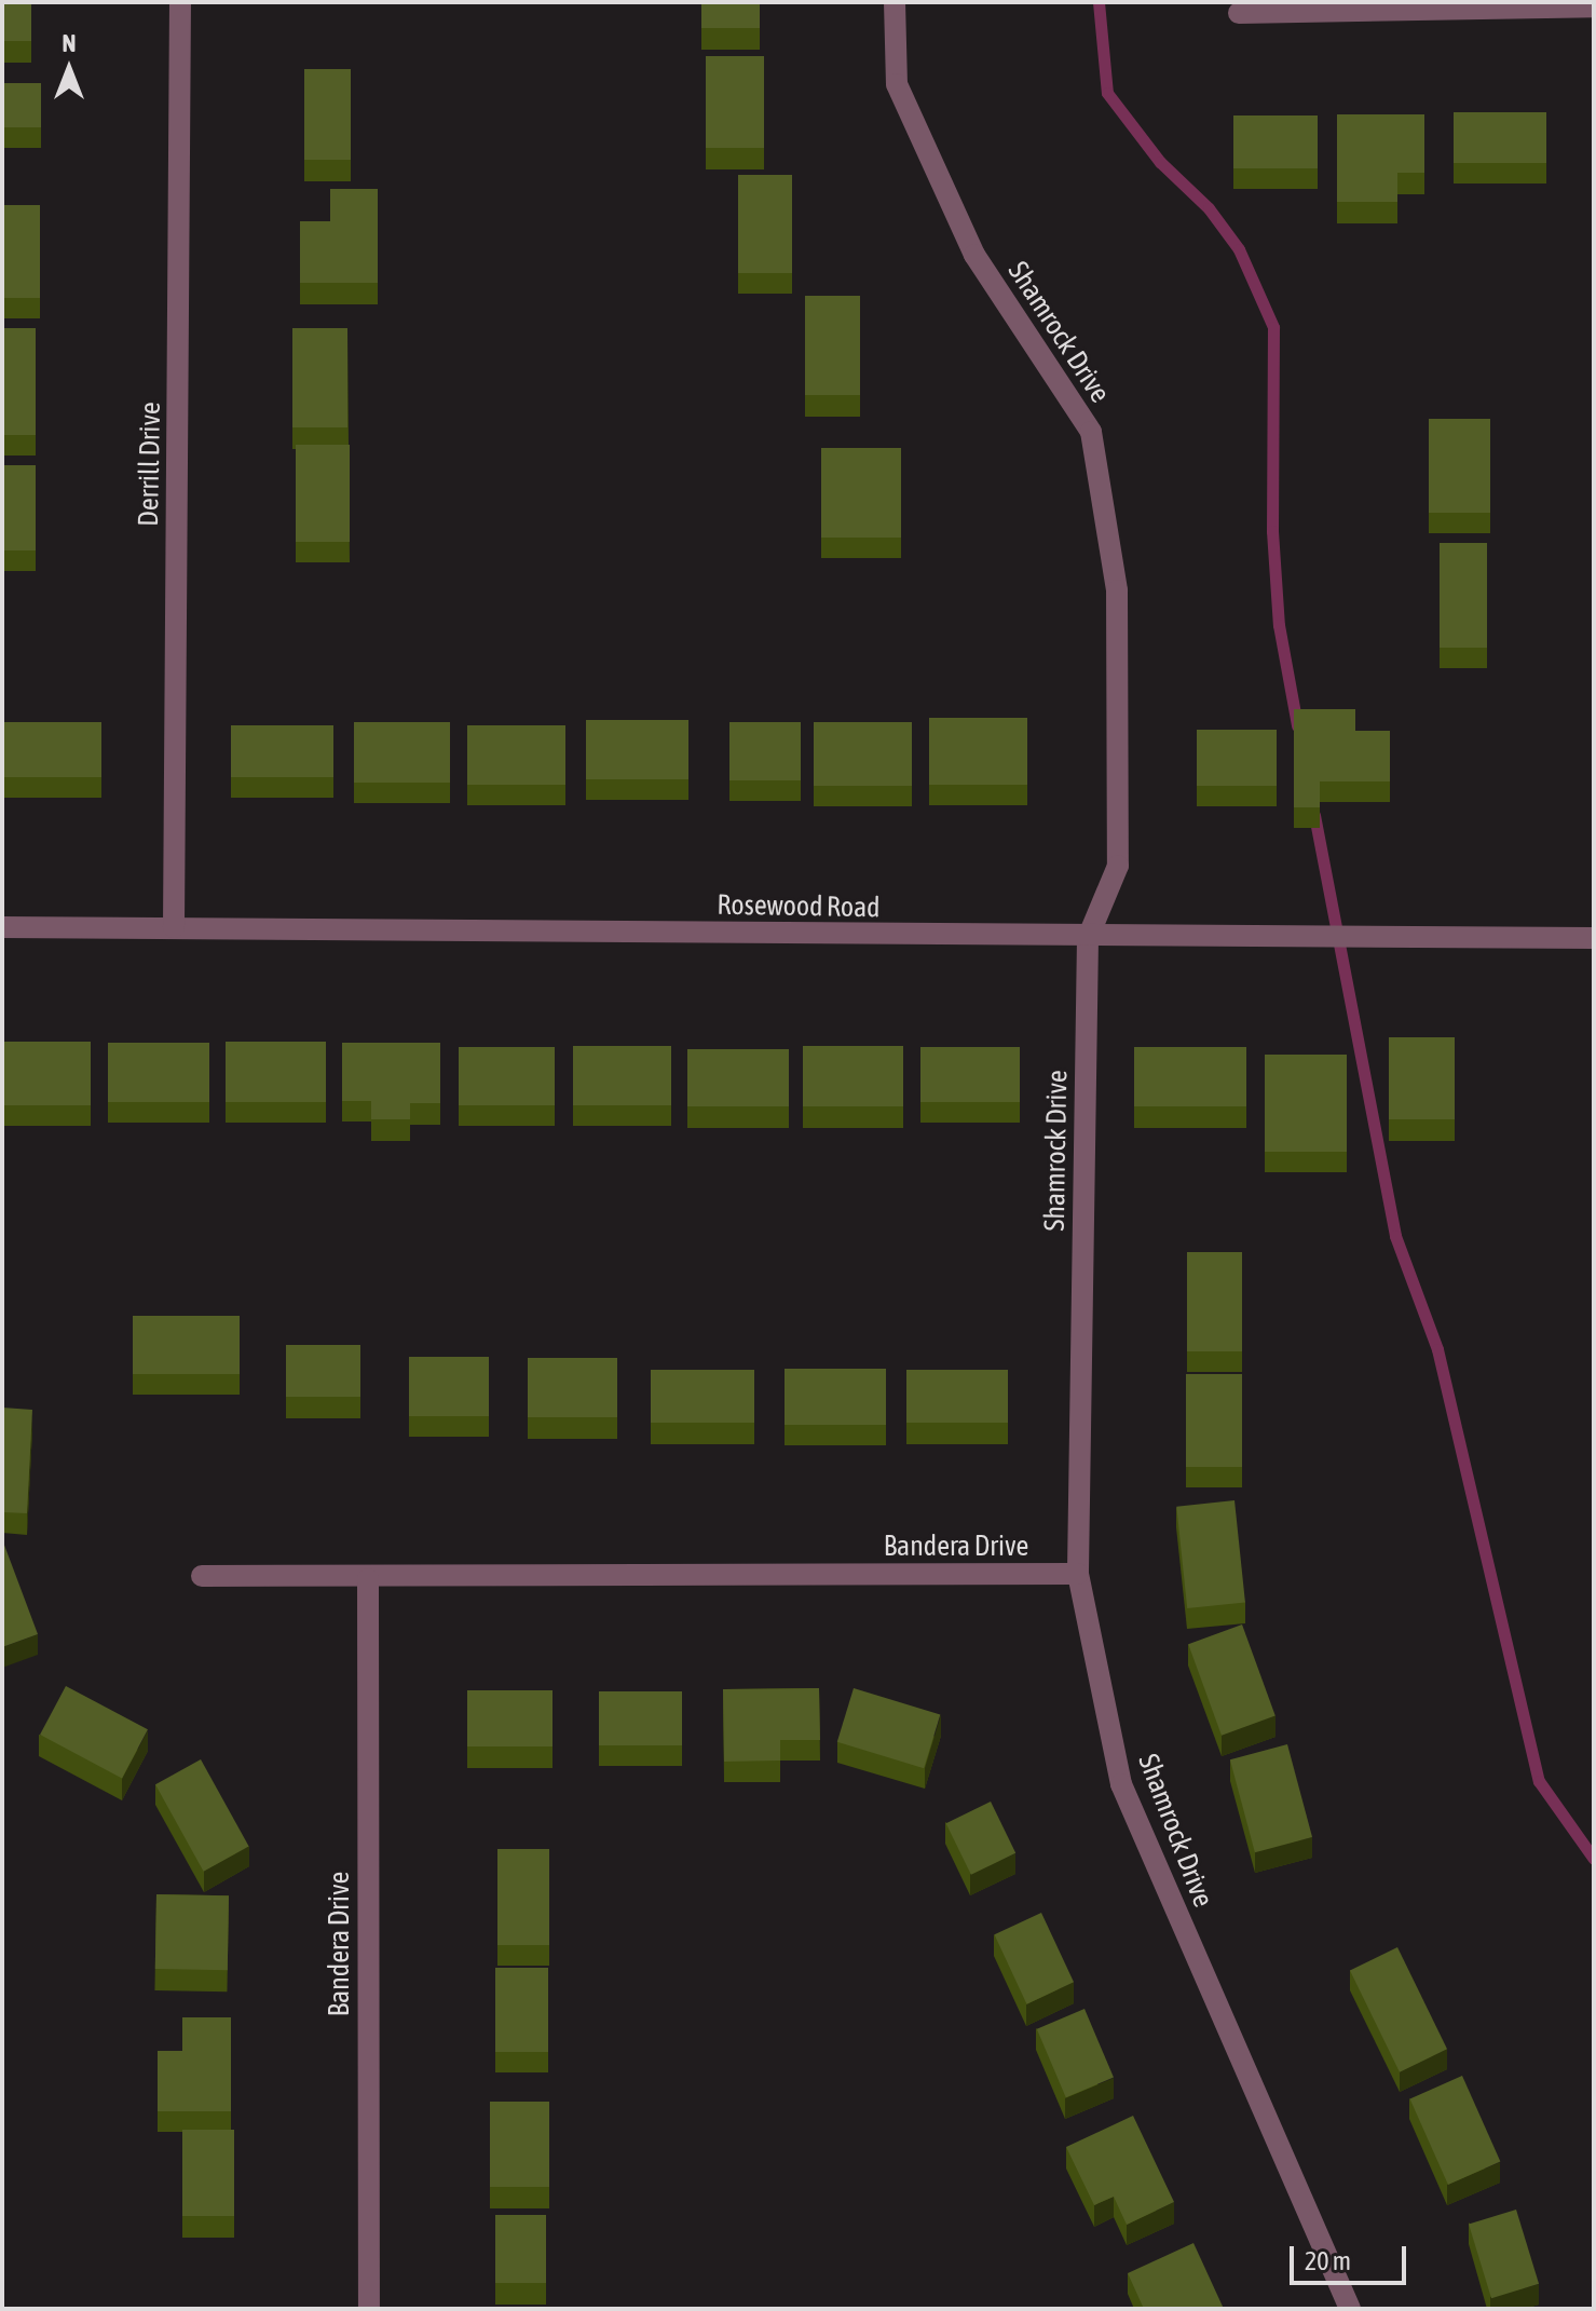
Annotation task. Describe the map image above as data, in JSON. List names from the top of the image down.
{
  "streets": {
    "street": [
      "Shamrock Drive",
      "Derrill Drive",
      "Rosewood Road",
      "Bandera Drive"
    ]
  },
  "crossings": [
    ["Shamrock Drive", "Rosewood Road"],
    ["Shamrock Drive", "Bandera Drive"],
    ["Derrill Drive", "Rosewood Road"]
  ],
  "scale_bar": "20 m",
  "north": "top"
}
